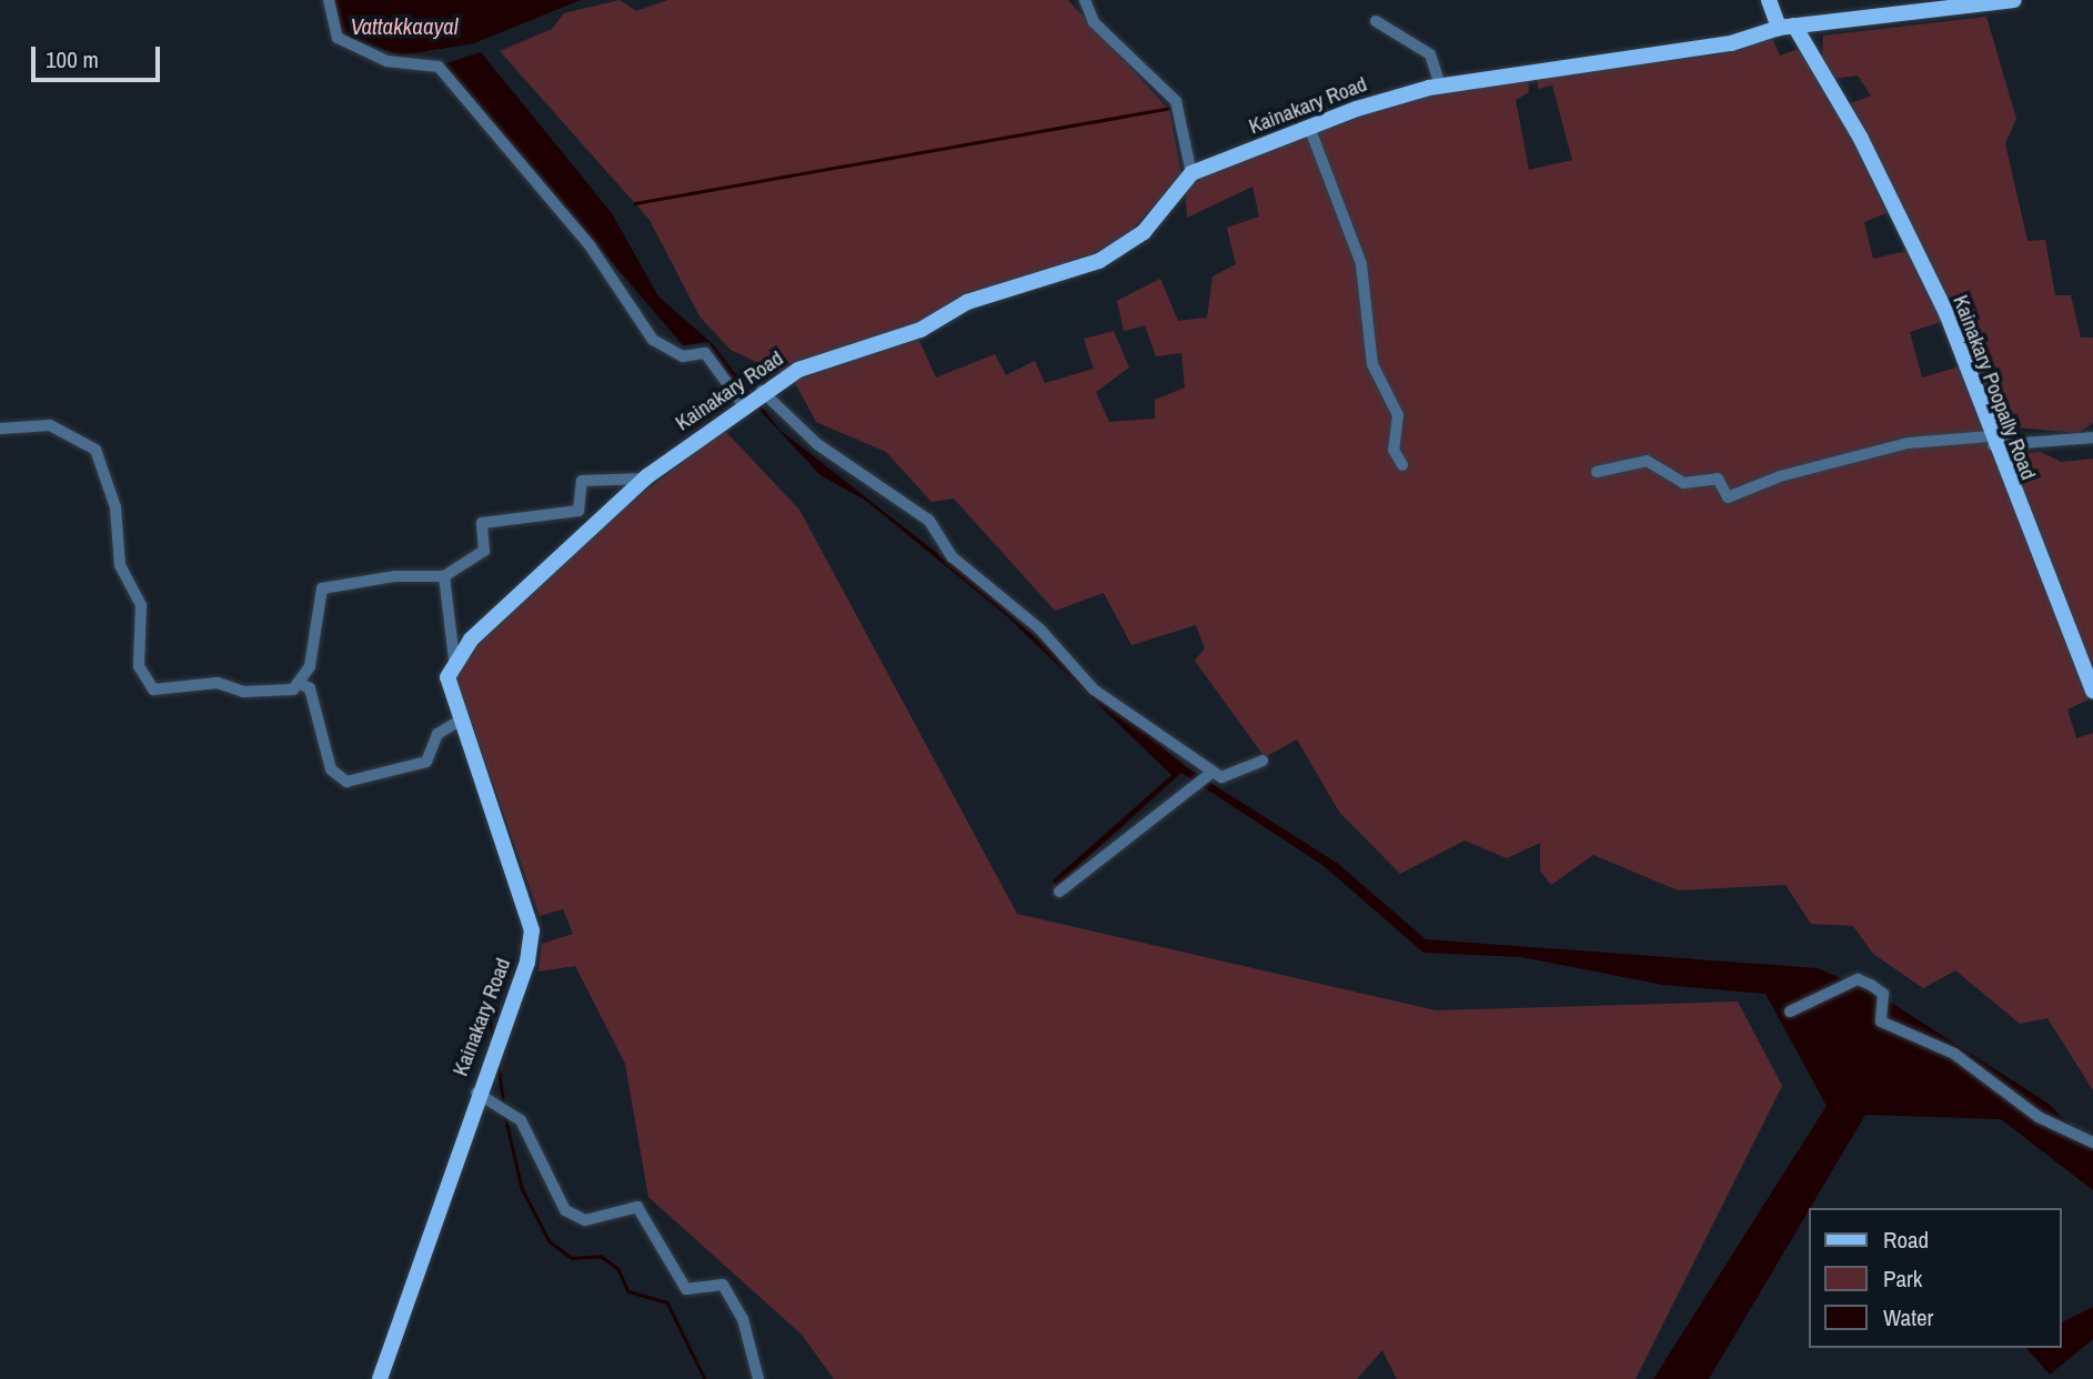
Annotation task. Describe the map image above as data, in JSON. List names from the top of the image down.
{
  "streets": {
    "main road": ["Kainakary Road", "Kainakary Poopally Road"]
  },
  "crossings": [
    ["Kainakary Road", "Kainakary Poopally Road"]
  ],
  "water": ["Vattakkaayal"],
  "legend": ["Road", "Park", "Water"],
  "scale_bar": "100 m"
}
